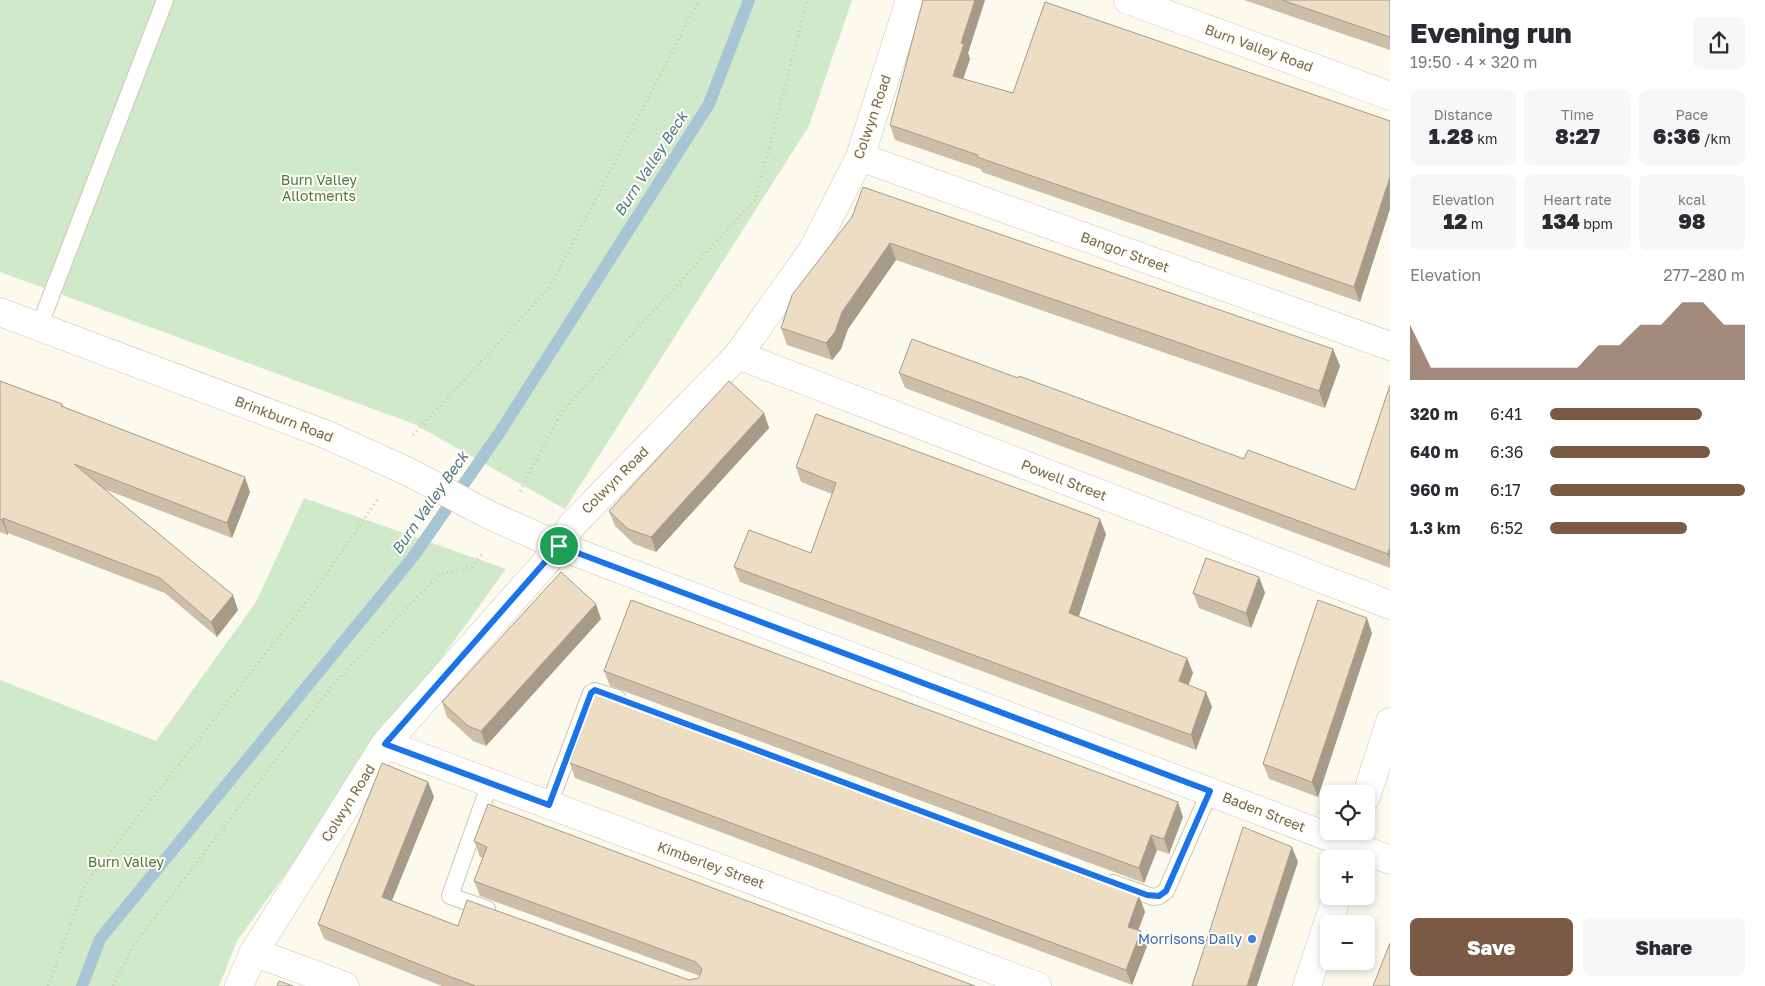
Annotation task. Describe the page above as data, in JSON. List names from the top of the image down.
{
  "streets": {
    "street": [
      "Burn Valley Road",
      "Colwyn Road",
      "Bangor Street",
      "Brinkburn Road",
      "Powell Street",
      "Baden Street",
      "Kimberley Street"
    ]
  },
  "crossings": [
    ["Colwyn Road", "Bangor Street"],
    ["Colwyn Road", "Brinkburn Road"],
    ["Colwyn Road", "Powell Street"],
    ["Colwyn Road", "Baden Street"],
    ["Colwyn Road", "Kimberley Street"],
    ["Brinkburn Road", "Baden Street"]
  ],
  "water": ["Burn Valley Beck"],
  "parks": ["Burn Valley Allotments", "Burn Valley"],
  "places": ["Morrisons Daily"],
  "page": {
    "heading": ["Evening run", "19:50 · 4 × 320 m"],
    "stats": [
      ["Distance", "1.28 km"],
      ["Time", "8:27"],
      ["Pace", "6:36 /km"],
      ["Elevation", "12 m"],
      ["Heart rate", "134 bpm"],
      ["kcal", "98"]
    ],
    "chart": ["Elevation", "277–280 m"],
    "list": [
      {
        "name": "320 m",
        "note": "6:41"
      },
      {
        "name": "640 m",
        "note": "6:36"
      },
      {
        "name": "960 m",
        "note": "6:17"
      },
      {
        "name": "1.3 km",
        "note": "6:52"
      }
    ],
    "map_buttons": ["+", "−"],
    "buttons": ["Save", "Share"]
  }
}
